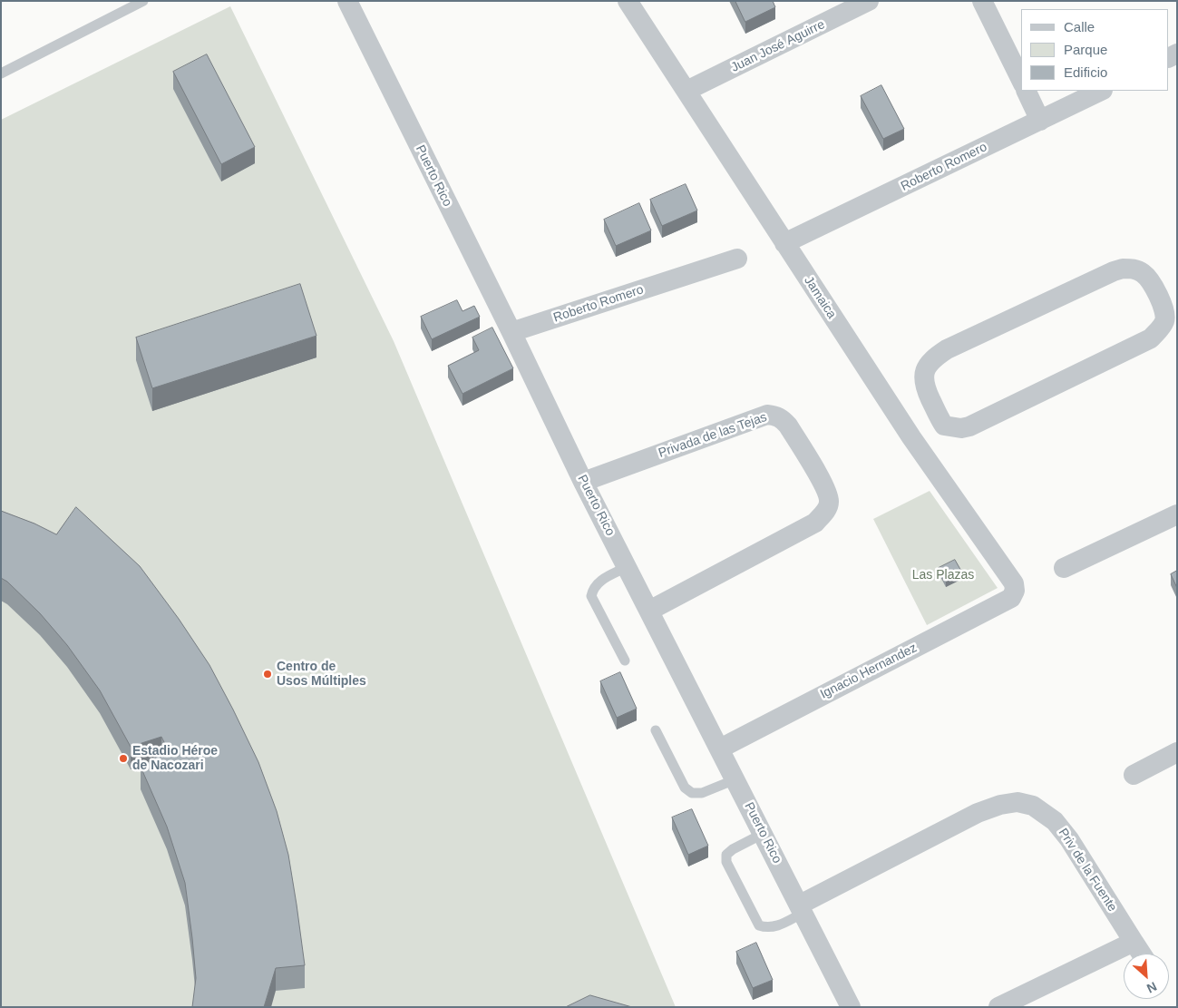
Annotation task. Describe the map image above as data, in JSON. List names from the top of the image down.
{
  "streets": {
    "street": [
      "Juan José Aguirre",
      "Roberto Romero",
      "Puerto Rico",
      "Jamaica",
      "Privada de las Tejas",
      "Ignacio Hernandez",
      "Priv de la Fuente"
    ]
  },
  "crossings": [
    ["Juan José Aguirre", "Jamaica"],
    ["Roberto Romero", "Puerto Rico"],
    ["Roberto Romero", "Jamaica"],
    ["Puerto Rico", "Privada de las Tejas"],
    ["Puerto Rico", "Ignacio Hernandez"],
    ["Puerto Rico", "Priv de la Fuente"],
    ["Jamaica", "Ignacio Hernandez"]
  ],
  "parks": ["Las Plazas"],
  "places": ["Centro de Usos Múltiples", "Estadio Héroe de Nacozari"],
  "legend": ["Calle", "Parque", "Edificio"],
  "north": "bottom right"
}
